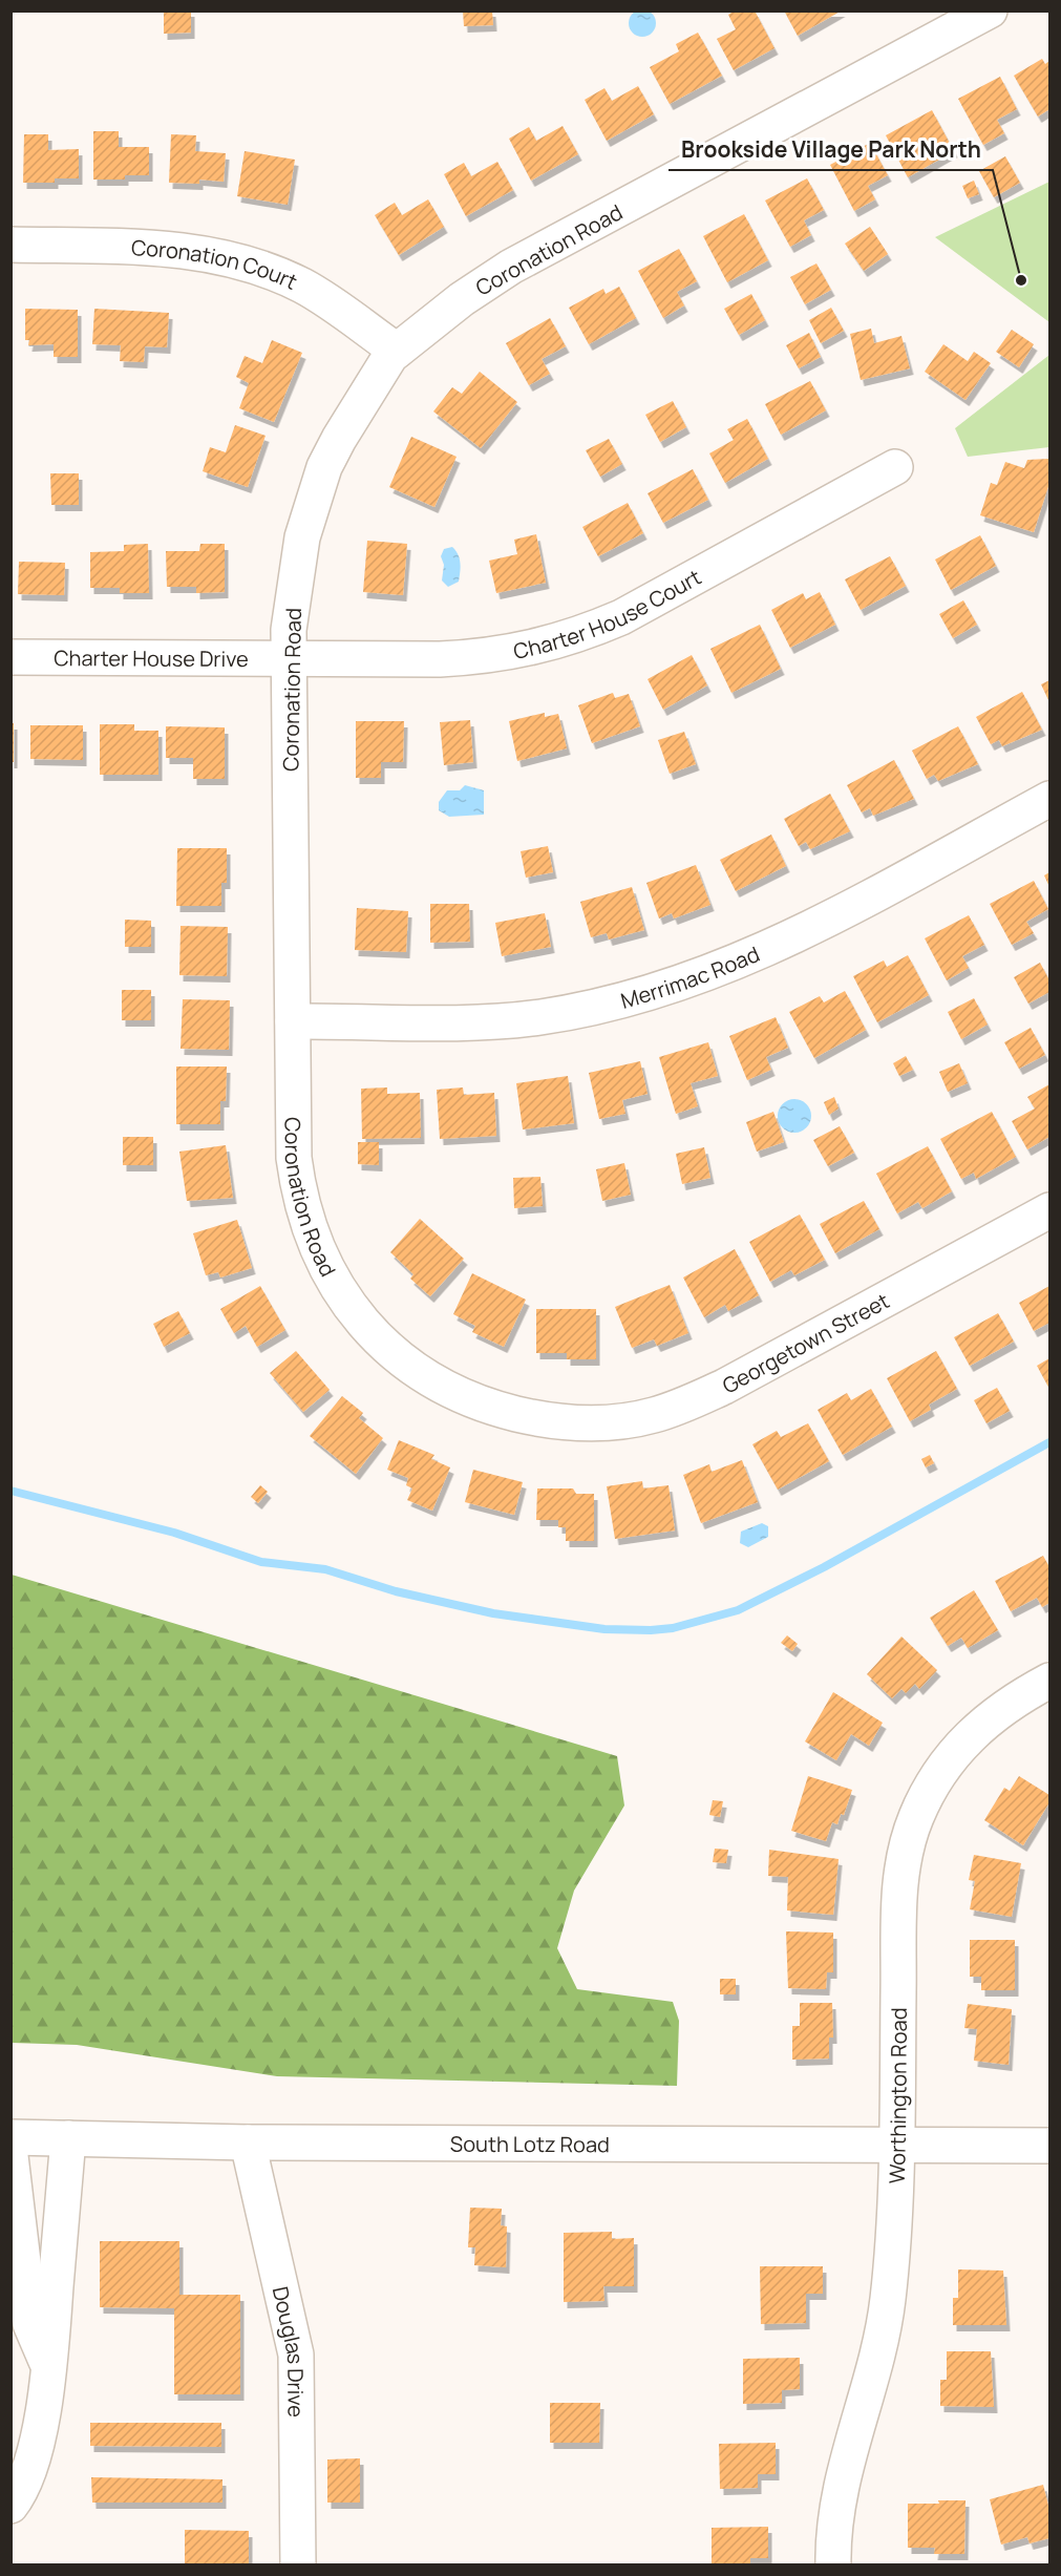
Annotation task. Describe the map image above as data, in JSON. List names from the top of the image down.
{
  "streets": {
    "street": [
      "Coronation Road",
      "Coronation Court",
      "Charter House Court",
      "Charter House Drive",
      "Merrimac Road",
      "Georgetown Street",
      "Worthington Road",
      "South Lotz Road",
      "Douglas Drive"
    ]
  },
  "crossings": [
    ["Coronation Road", "Coronation Court"],
    ["Coronation Road", "Charter House Court"],
    ["Coronation Road", "Charter House Drive"],
    ["Coronation Road", "Merrimac Road"],
    ["Coronation Road", "Georgetown Street"],
    ["Charter House Court", "Charter House Drive"],
    ["Worthington Road", "South Lotz Road"],
    ["South Lotz Road", "Douglas Drive"]
  ],
  "places": ["Brookside Village Park North"]
}
